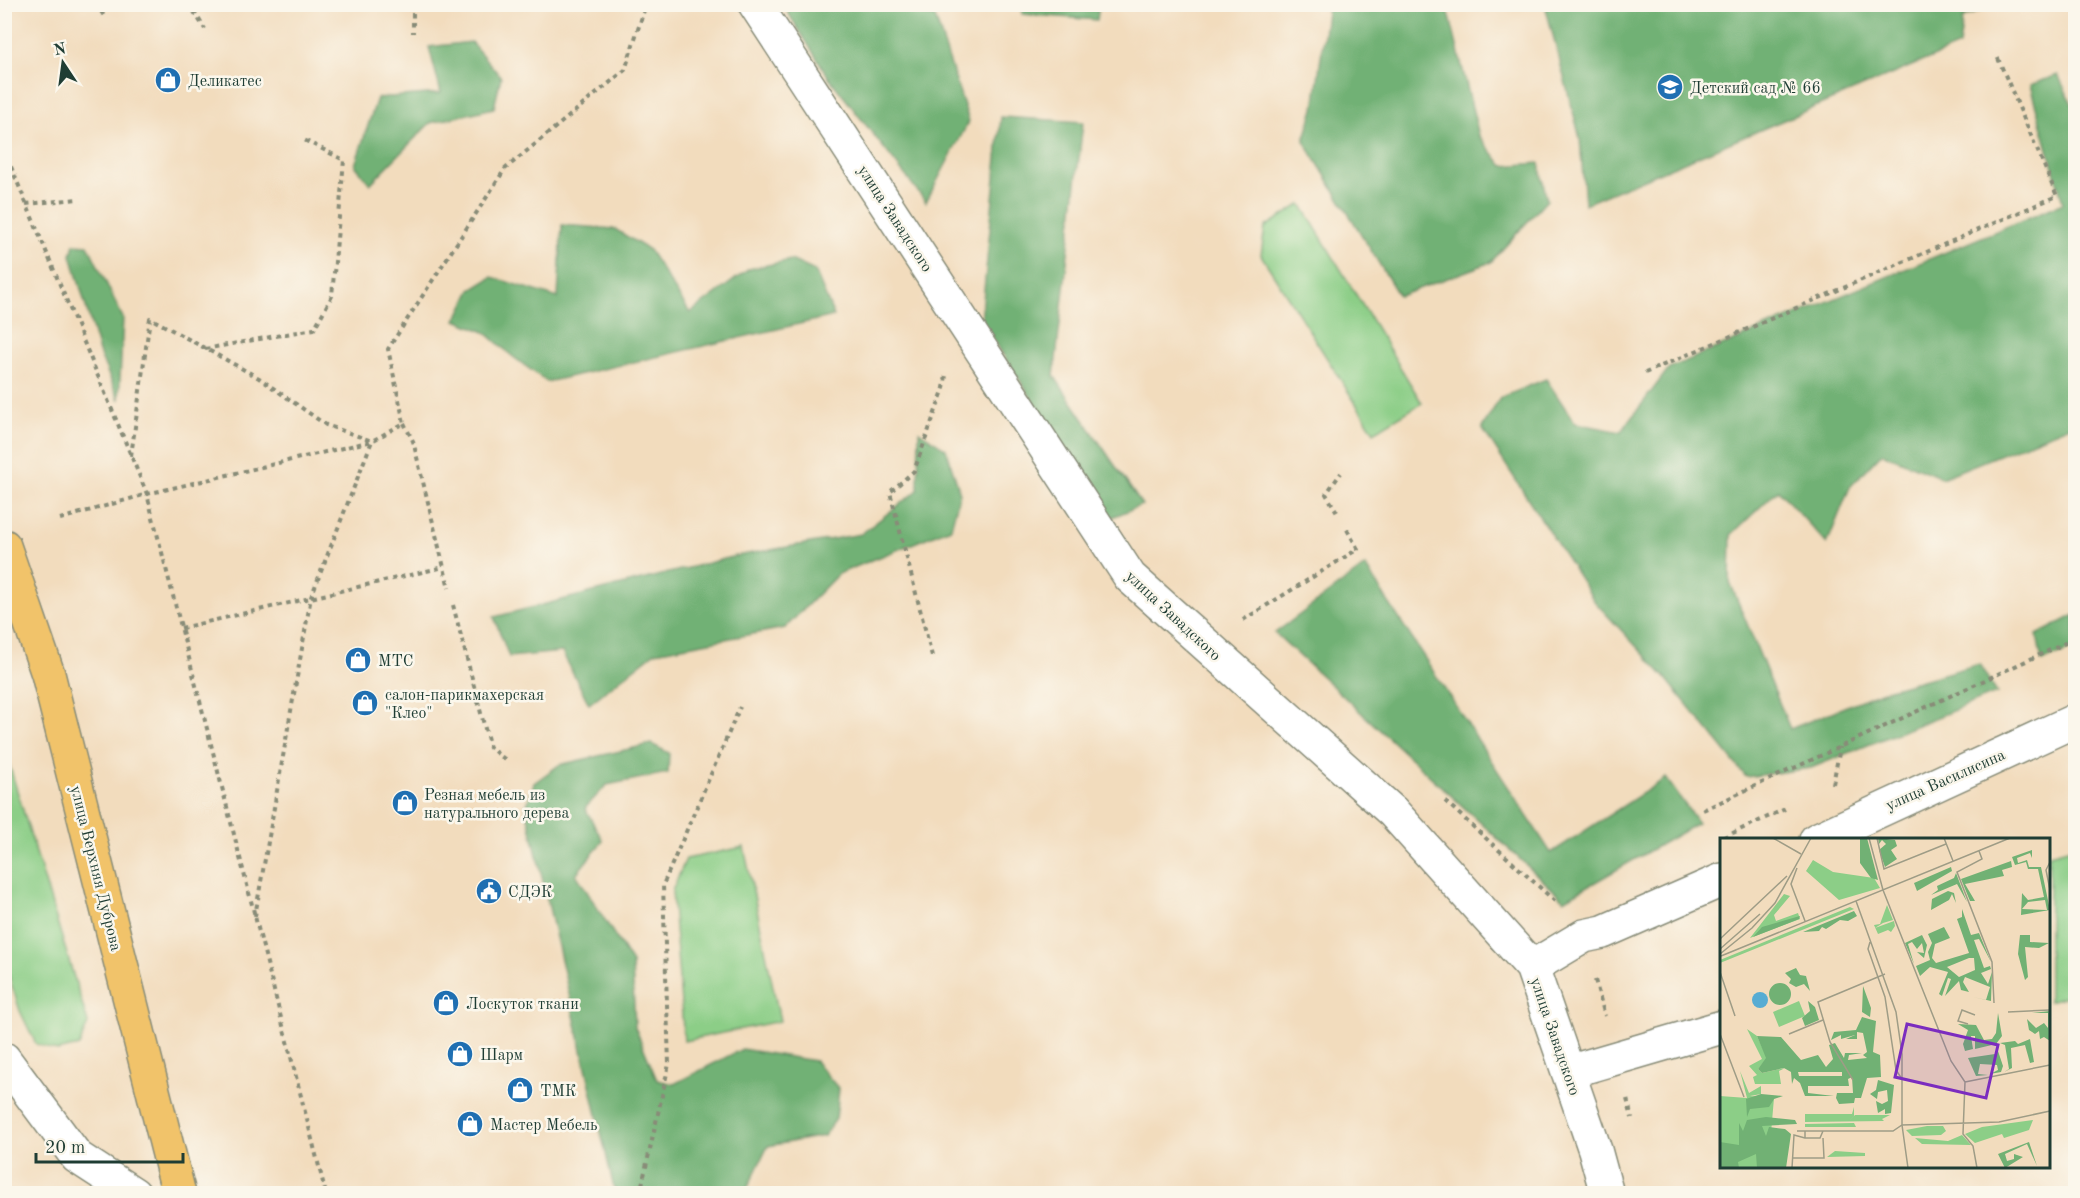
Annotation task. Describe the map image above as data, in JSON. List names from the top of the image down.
{
  "streets": {
    "main road": ["улица Верхняя Дуброва"],
    "street": ["улица Завадского", "улица Василисина"]
  },
  "places": {
    "shop": [
      "Деликатес",
      "МТС",
      "салон-парикмахерская \"Клео\"",
      "Резная мебель из натурального дерева",
      "Лоскуток ткани",
      "Шарм",
      "ТМК",
      "Мастер Мебель"
    ],
    "school or university": ["Детский сад № 66"],
    "public building": ["СДЭК"]
  },
  "scale_bar": "20 m",
  "north": "top"
}
